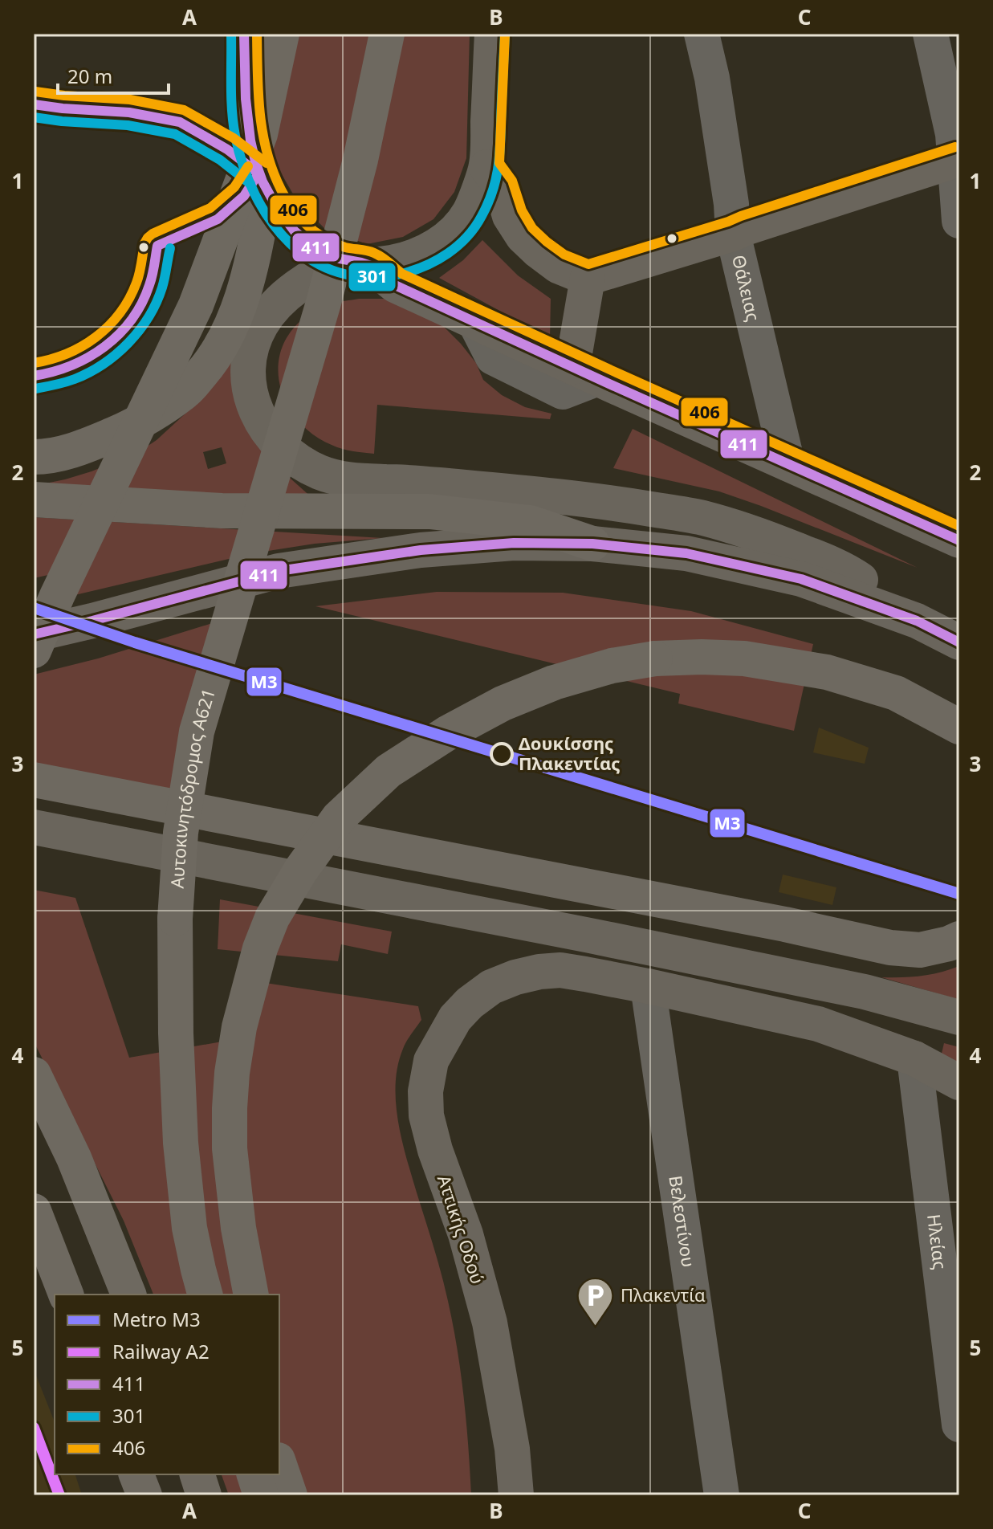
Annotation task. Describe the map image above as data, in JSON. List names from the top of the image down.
{
  "streets": {
    "highway": ["Αυτοκινητόδρομος Α621"],
    "main road": ["Αττικής Οδού"],
    "street": ["Θάλειας", "Βελεστίνου", "Ηλείας"]
  },
  "crossings": [
    ["Βελεστίνου", "Αττικής Οδού"]
  ],
  "places": {
    "other": ["Δουκίσσης Πλακεντίας"],
    "parking": ["Πλακεντία"]
  },
  "lines": [
    "transit line 411",
    "transit line 301",
    "transit line 406",
    "metro line Μ3",
    "rail line A2"
  ],
  "legend": [
    "Metro Μ3",
    "Railway A2",
    "411",
    "301",
    "406"
  ],
  "scale_bar": "20 m",
  "grid": {
    "columns": ["A", "B", "C"],
    "rows": [
      "1",
      "2",
      "3",
      "4",
      "5"
    ]
  }
}
